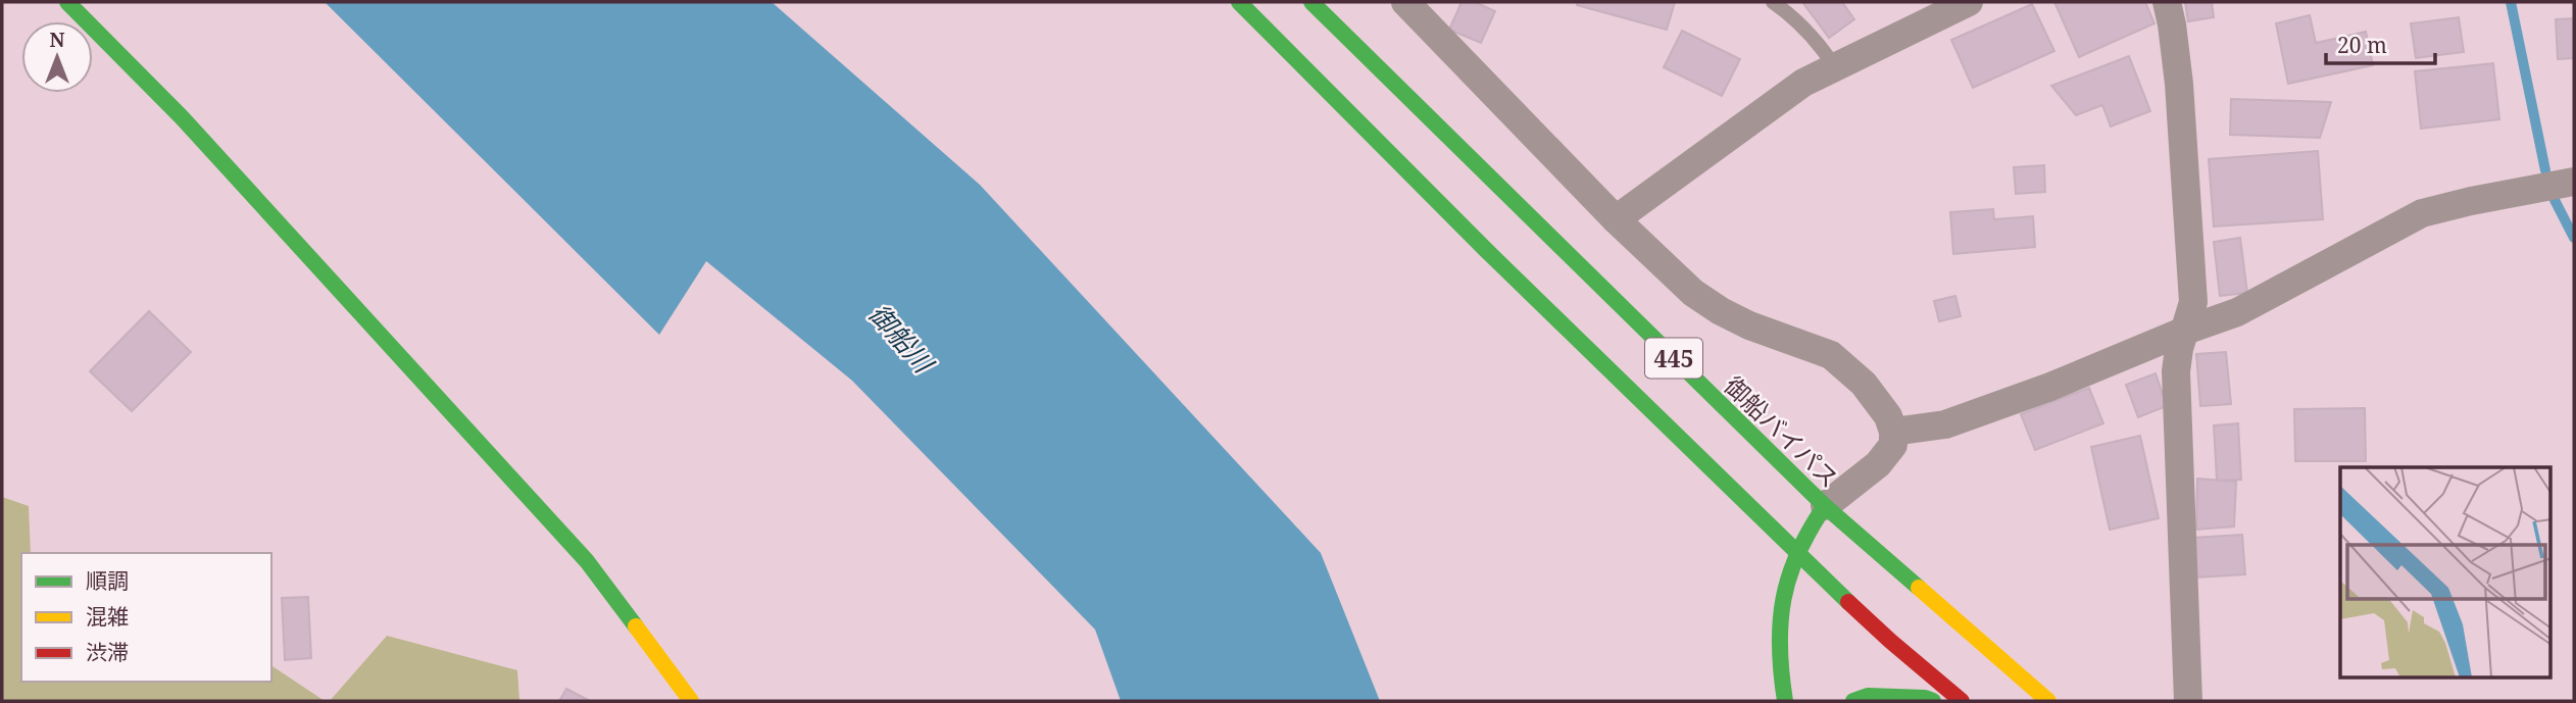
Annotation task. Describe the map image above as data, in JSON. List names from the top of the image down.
{
  "streets": {
    "main road": ["445", "御船バイパス"]
  },
  "water": ["御船川"],
  "legend": ["順調", "混雑", "渋滞"],
  "scale_bar": "20 m",
  "north": "top"
}
